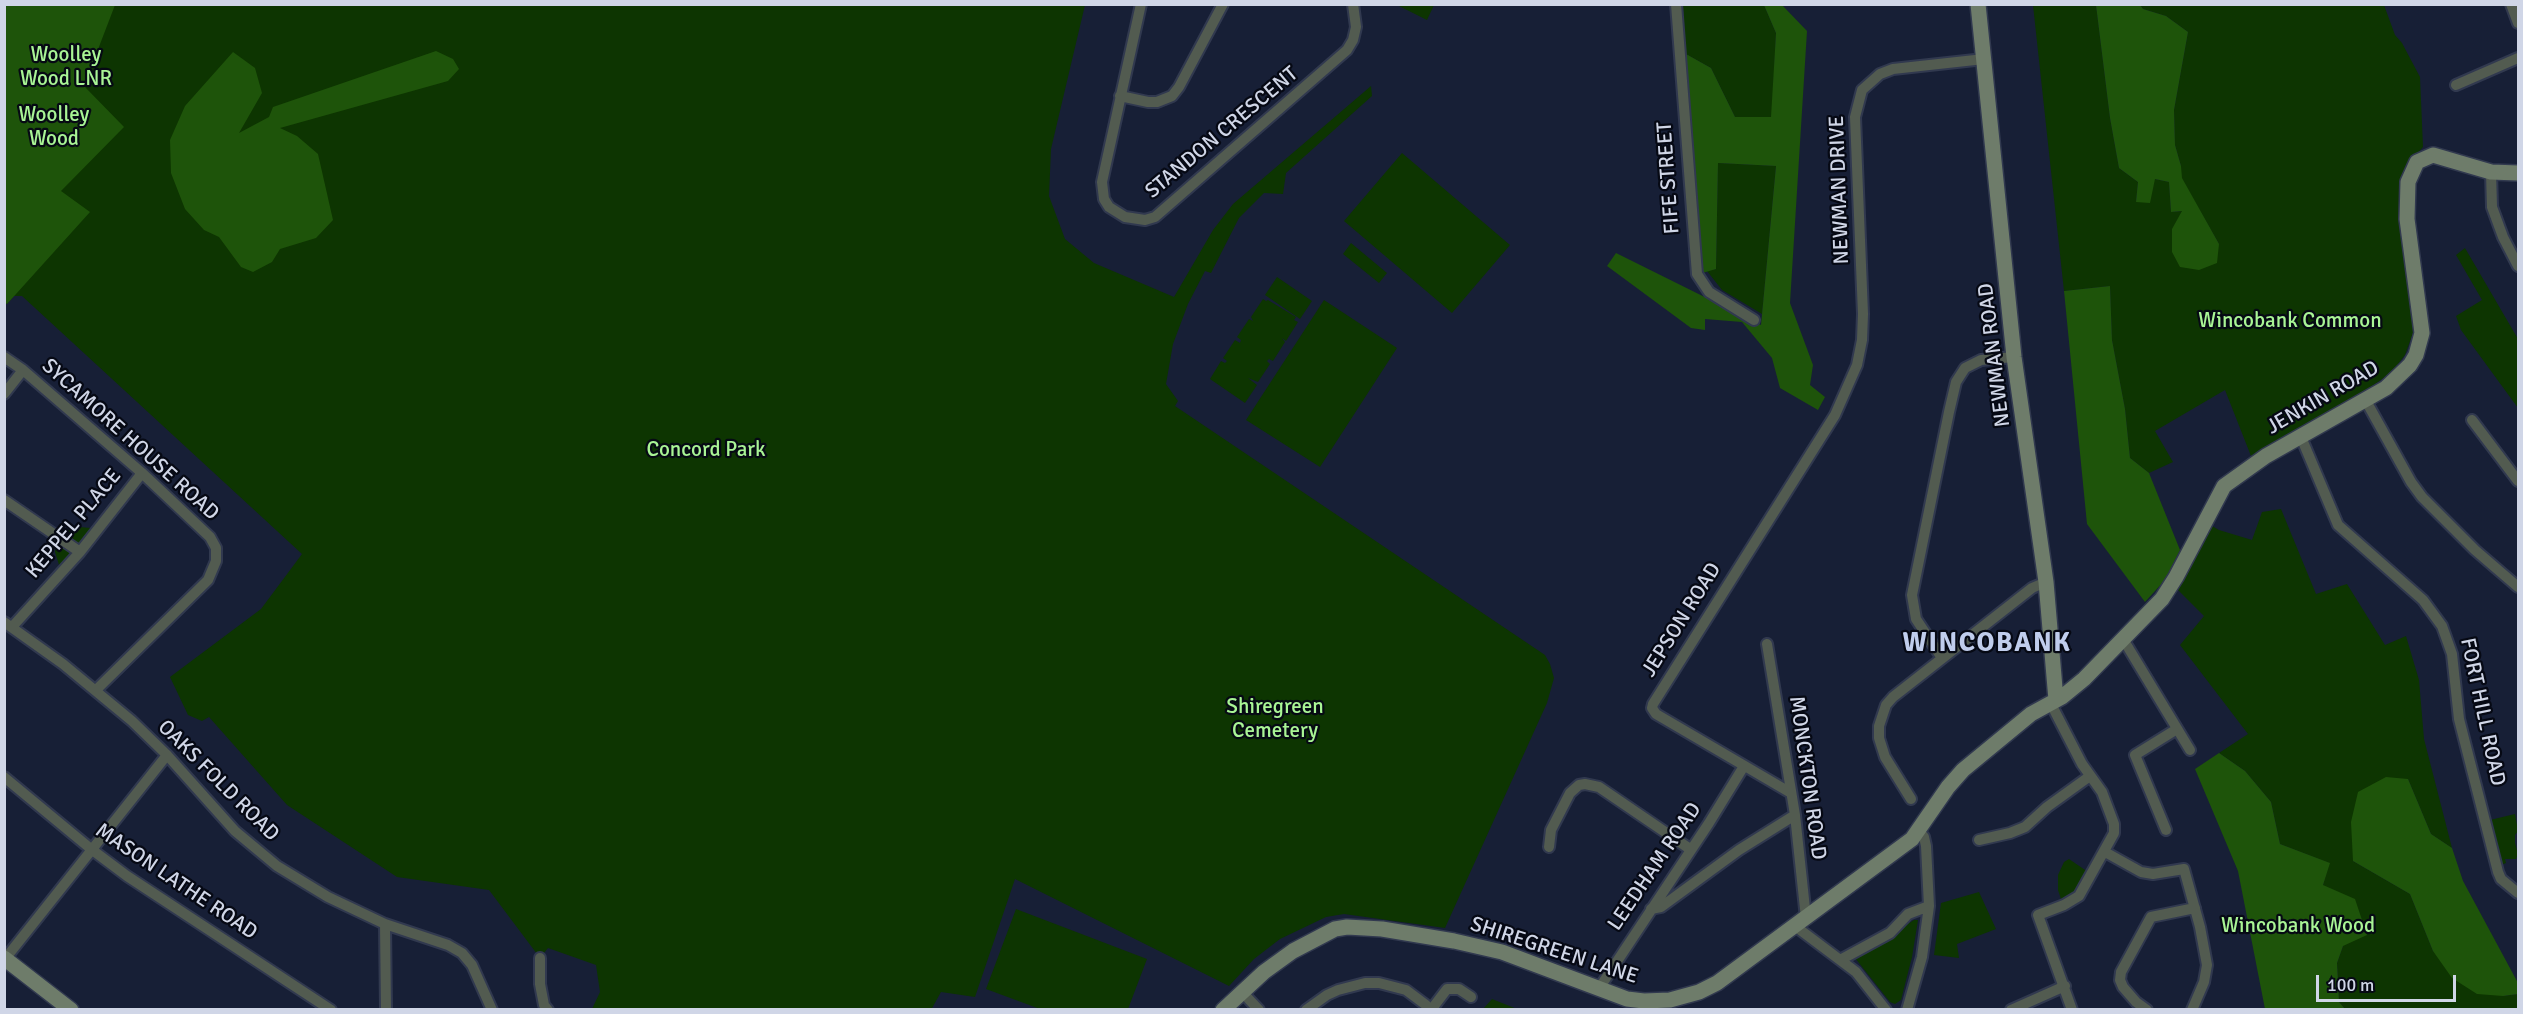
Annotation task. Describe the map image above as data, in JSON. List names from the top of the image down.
{
  "streets": {
    "street": [
      "STANDON CRESCENT",
      "FIFE STREET",
      "NEWMAN DRIVE",
      "NEWMAN ROAD",
      "JENKIN ROAD",
      "SYCAMORE HOUSE ROAD",
      "KEPPEL PLACE",
      "JEPSON ROAD",
      "FORT HILL ROAD",
      "MONCKTON ROAD",
      "OAKS FOLD ROAD",
      "LEEDHAM ROAD",
      "MASON LATHE ROAD",
      "SHIREGREEN LANE"
    ]
  },
  "crossings": [
    ["NEWMAN DRIVE", "NEWMAN ROAD"],
    ["NEWMAN DRIVE", "JEPSON ROAD"],
    ["NEWMAN ROAD", "JENKIN ROAD"],
    ["JENKIN ROAD", "FORT HILL ROAD"],
    ["JENKIN ROAD", "SHIREGREEN LANE"],
    ["SYCAMORE HOUSE ROAD", "KEPPEL PLACE"],
    ["SYCAMORE HOUSE ROAD", "OAKS FOLD ROAD"],
    ["KEPPEL PLACE", "OAKS FOLD ROAD"],
    ["JEPSON ROAD", "MONCKTON ROAD"],
    ["JEPSON ROAD", "LEEDHAM ROAD"],
    ["MONCKTON ROAD", "SHIREGREEN LANE"],
    ["LEEDHAM ROAD", "SHIREGREEN LANE"]
  ],
  "districts": ["WINCOBANK"],
  "parks": [
    "Woolley Wood LNR",
    "Woolley Wood",
    "Wincobank Common",
    "Concord Park",
    "Shiregreen Cemetery",
    "Wincobank Wood"
  ],
  "scale_bar": "100 m"
}
